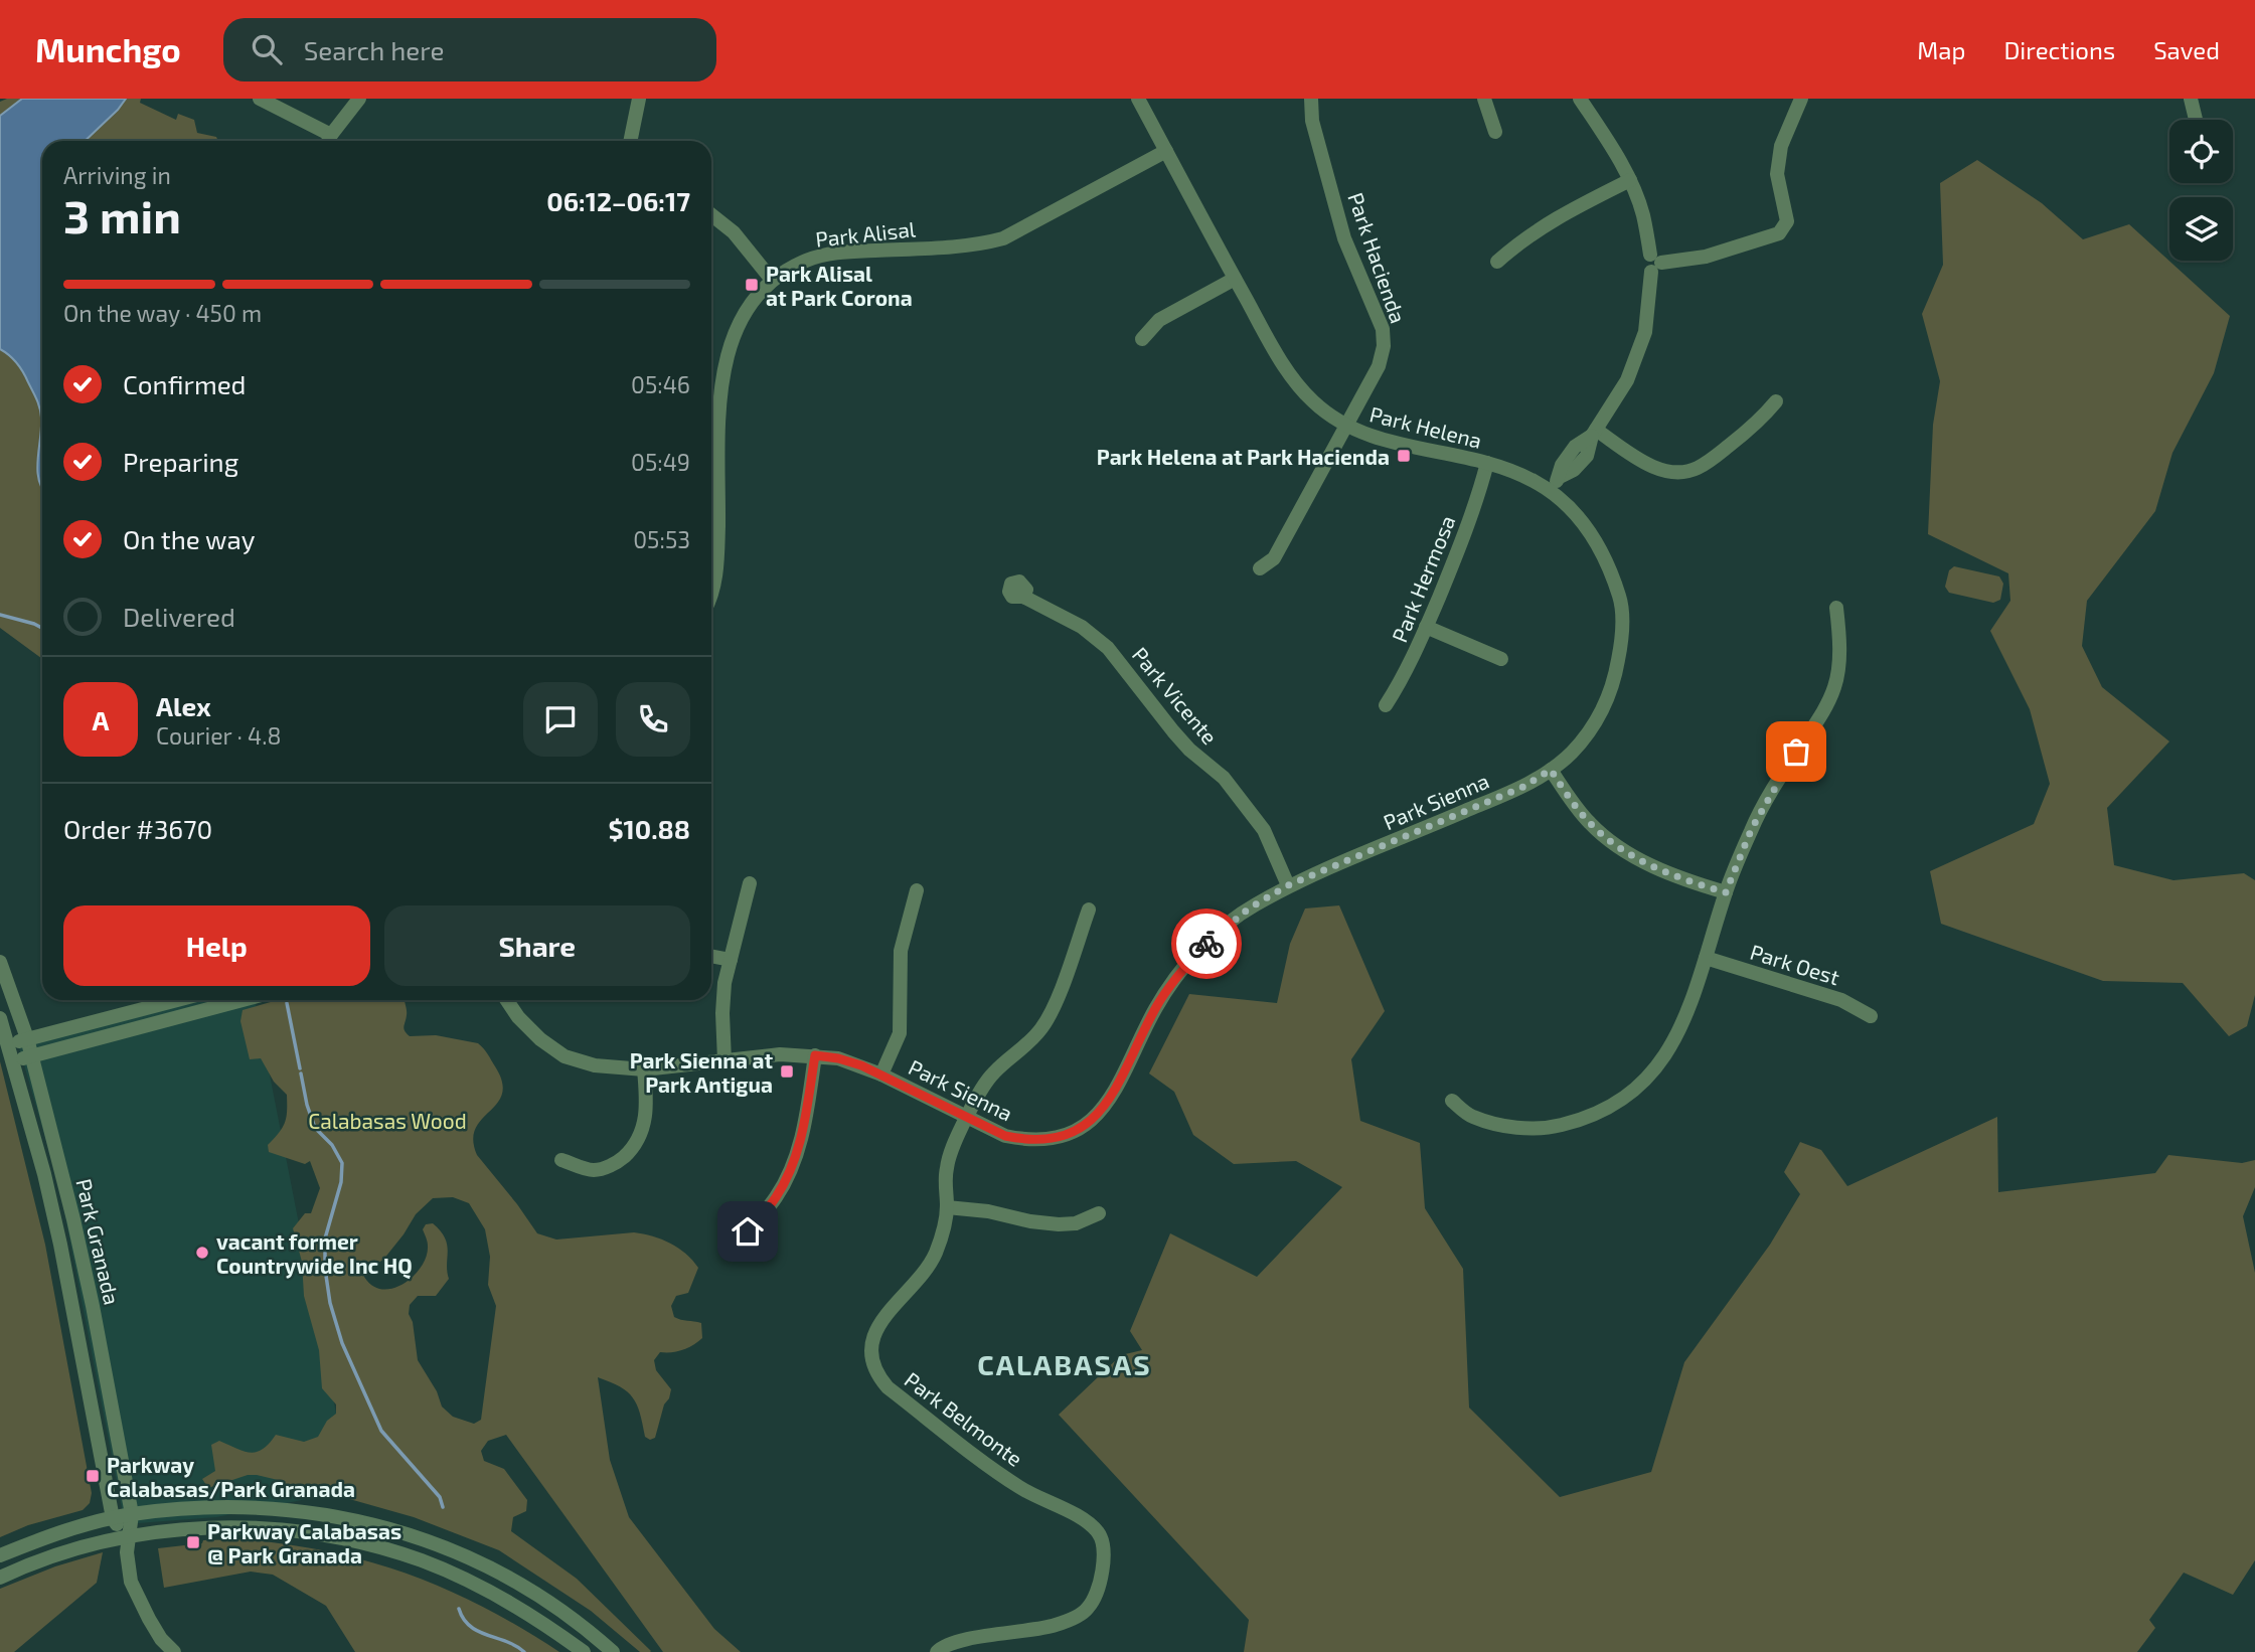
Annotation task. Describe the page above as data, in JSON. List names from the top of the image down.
{
  "streets": {
    "street": [
      "Park Alisal",
      "Park Hacienda",
      "Park Helena",
      "Park Hermosa",
      "Park Vicente",
      "Park Sienna",
      "Park Oest",
      "Park Granada",
      "Park Belmonte"
    ]
  },
  "crossings": [
    ["Park Alisal", "Park Helena"],
    ["Park Hacienda", "Park Helena"],
    ["Park Helena", "Park Hermosa"],
    ["Park Helena", "Park Sienna"],
    ["Park Vicente", "Park Sienna"],
    ["Park Sienna", "Park Belmonte"]
  ],
  "districts": ["CALABASAS"],
  "parks": ["Calabasas Wood"],
  "places": {
    "transit": [
      "Park Alisal at Park Corona",
      "Park Helena at Park Hacienda",
      "Park Sienna at Park Antigua",
      "Parkway Calabasas/Park Granada",
      "Parkway Calabasas @ Park Granada"
    ],
    "other": ["vacant former Countrywide Inc HQ"]
  },
  "page": {
    "header": "Munchgo",
    "search": "Search here",
    "nav": ["Map", "Directions", "Saved"],
    "heading": ["3 min", "Arriving in", "06:12–06:17"],
    "panel": [
      "Alex",
      "Courier · 4.8",
      "Order #3670",
      "$10.88"
    ],
    "bar": "On the way · 450 m",
    "list": [
      ["Confirmed", "05:46"],
      ["Preparing", "05:49"],
      ["On the way", "05:53"],
      "Delivered"
    ],
    "round": "A",
    "buttons": ["Help", "Share"]
  }
}
